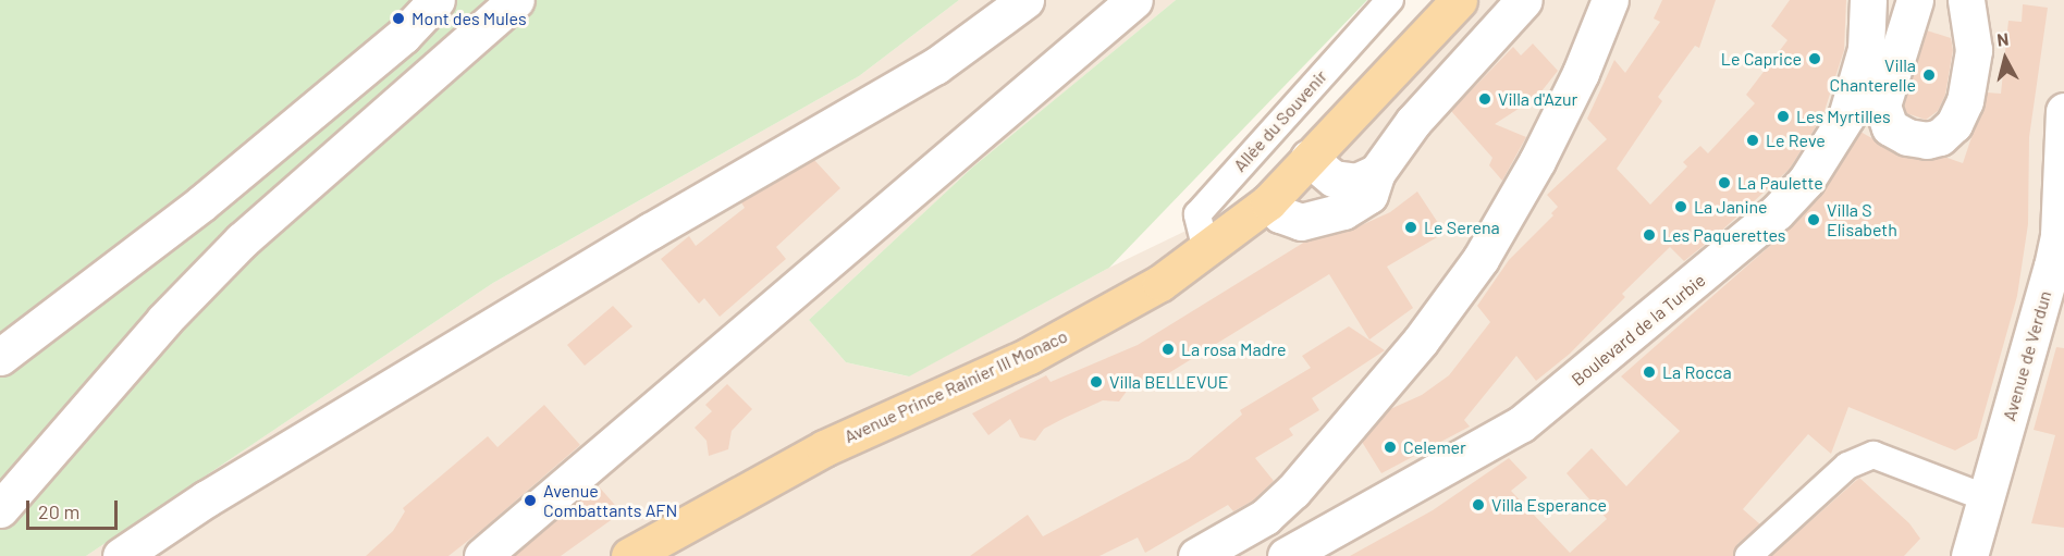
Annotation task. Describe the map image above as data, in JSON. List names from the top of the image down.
{
  "streets": {
    "main road": ["Avenue Prince Rainier III Monaco"],
    "street": ["Allée du Souvenir", "Boulevard de la Turbie", "Avenue de Verdun"]
  },
  "crossings": [
    ["Allée du Souvenir", "Avenue Prince Rainier III Monaco"]
  ],
  "places": [
    "Mont des Mules",
    "Le Caprice",
    "Villa Chanterelle",
    "Villa d'Azur",
    "Les Myrtilles",
    "Le Reve",
    "La Paulette",
    "La Janine",
    "Villa S Elisabeth",
    "Le Serena",
    "Les Paquerettes",
    "La rosa Madre",
    "La Rocca",
    "Villa BELLEVUE",
    "Celemer",
    "Avenue Combattants AFN",
    "Villa Esperance"
  ],
  "scale_bar": "20 m",
  "north": "top"
}
